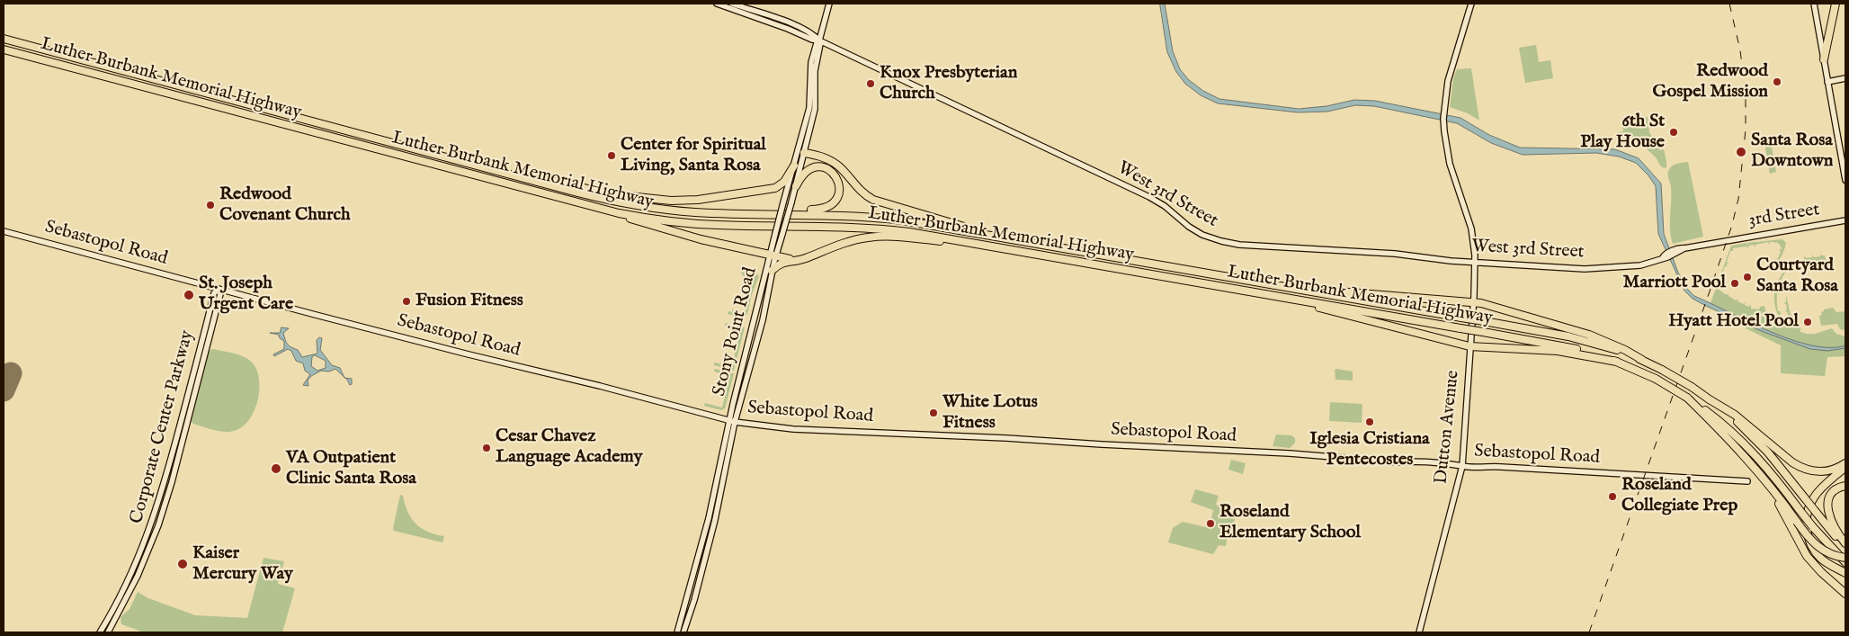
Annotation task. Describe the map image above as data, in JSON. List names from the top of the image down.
{
  "streets": {
    "highway": ["Luther Burbank Memorial Highway"],
    "main road": [
      "West 3rd Street",
      "3rd Street",
      "Sebastopol Road",
      "Stony Point Road",
      "Corporate Center Parkway",
      "Dutton Avenue"
    ]
  },
  "crossings": [
    ["West 3rd Street", "3rd Street"],
    ["West 3rd Street", "Stony Point Road"],
    ["West 3rd Street", "Dutton Avenue"],
    ["Sebastopol Road", "Stony Point Road"],
    ["Sebastopol Road", "Corporate Center Parkway"],
    ["Sebastopol Road", "Dutton Avenue"]
  ],
  "places": [
    "Redwood Gospel Mission",
    "Knox Presbyterian Church",
    "6th St Play House",
    "Santa Rosa Downtown",
    "Center for Spiritual Living, Santa Rosa",
    "Redwood Covenant Church",
    "Courtyard Santa Rosa",
    "Marriott Pool",
    "St. Joseph Urgent Care",
    "Fusion Fitness",
    "Hyatt Hotel Pool",
    "White Lotus Fitness",
    "Iglesia Cristiana Pentecostes",
    "Cesar Chavez Language Academy",
    "VA Outpatient Clinic Santa Rosa",
    "Roseland Collegiate Prep",
    "Roseland Elementary School",
    "Kaiser Mercury Way"
  ]
}
